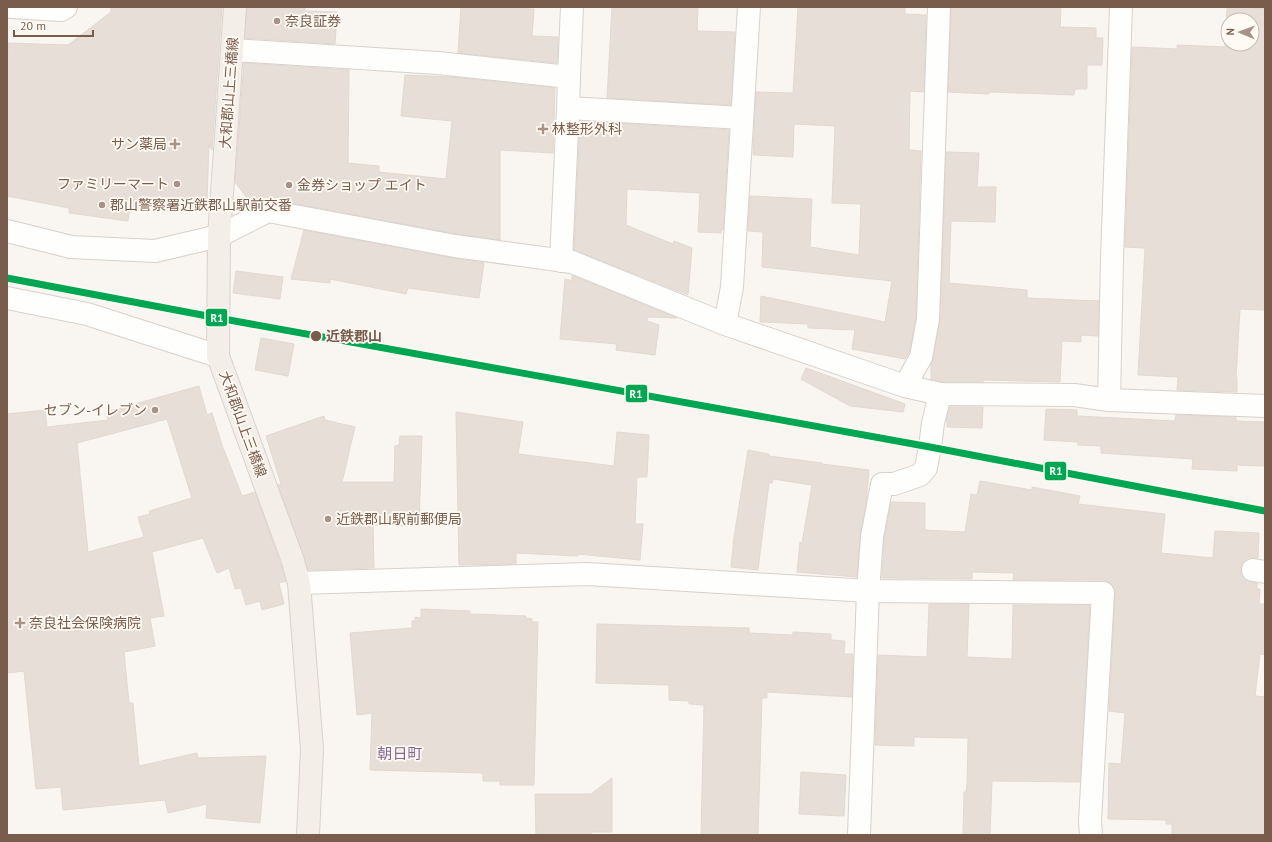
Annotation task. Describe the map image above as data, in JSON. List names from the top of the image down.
{
  "streets": {
    "main road": ["大和郡山上三橋線"]
  },
  "districts": ["朝日町"],
  "places": {
    "other": [
      "奈良証券",
      "ファミリーマート",
      "金券ショップ エイト",
      "郡山警察署近鉄郡山駅前交番",
      "近鉄郡山",
      "セブン-イレブン",
      "近鉄郡山駅前郵便局"
    ],
    "health": ["林整形外科", "サン薬局", "奈良社会保険病院"]
  },
  "lines": ["transit line R1"],
  "scale_bar": "20 m",
  "north": "left"
}
